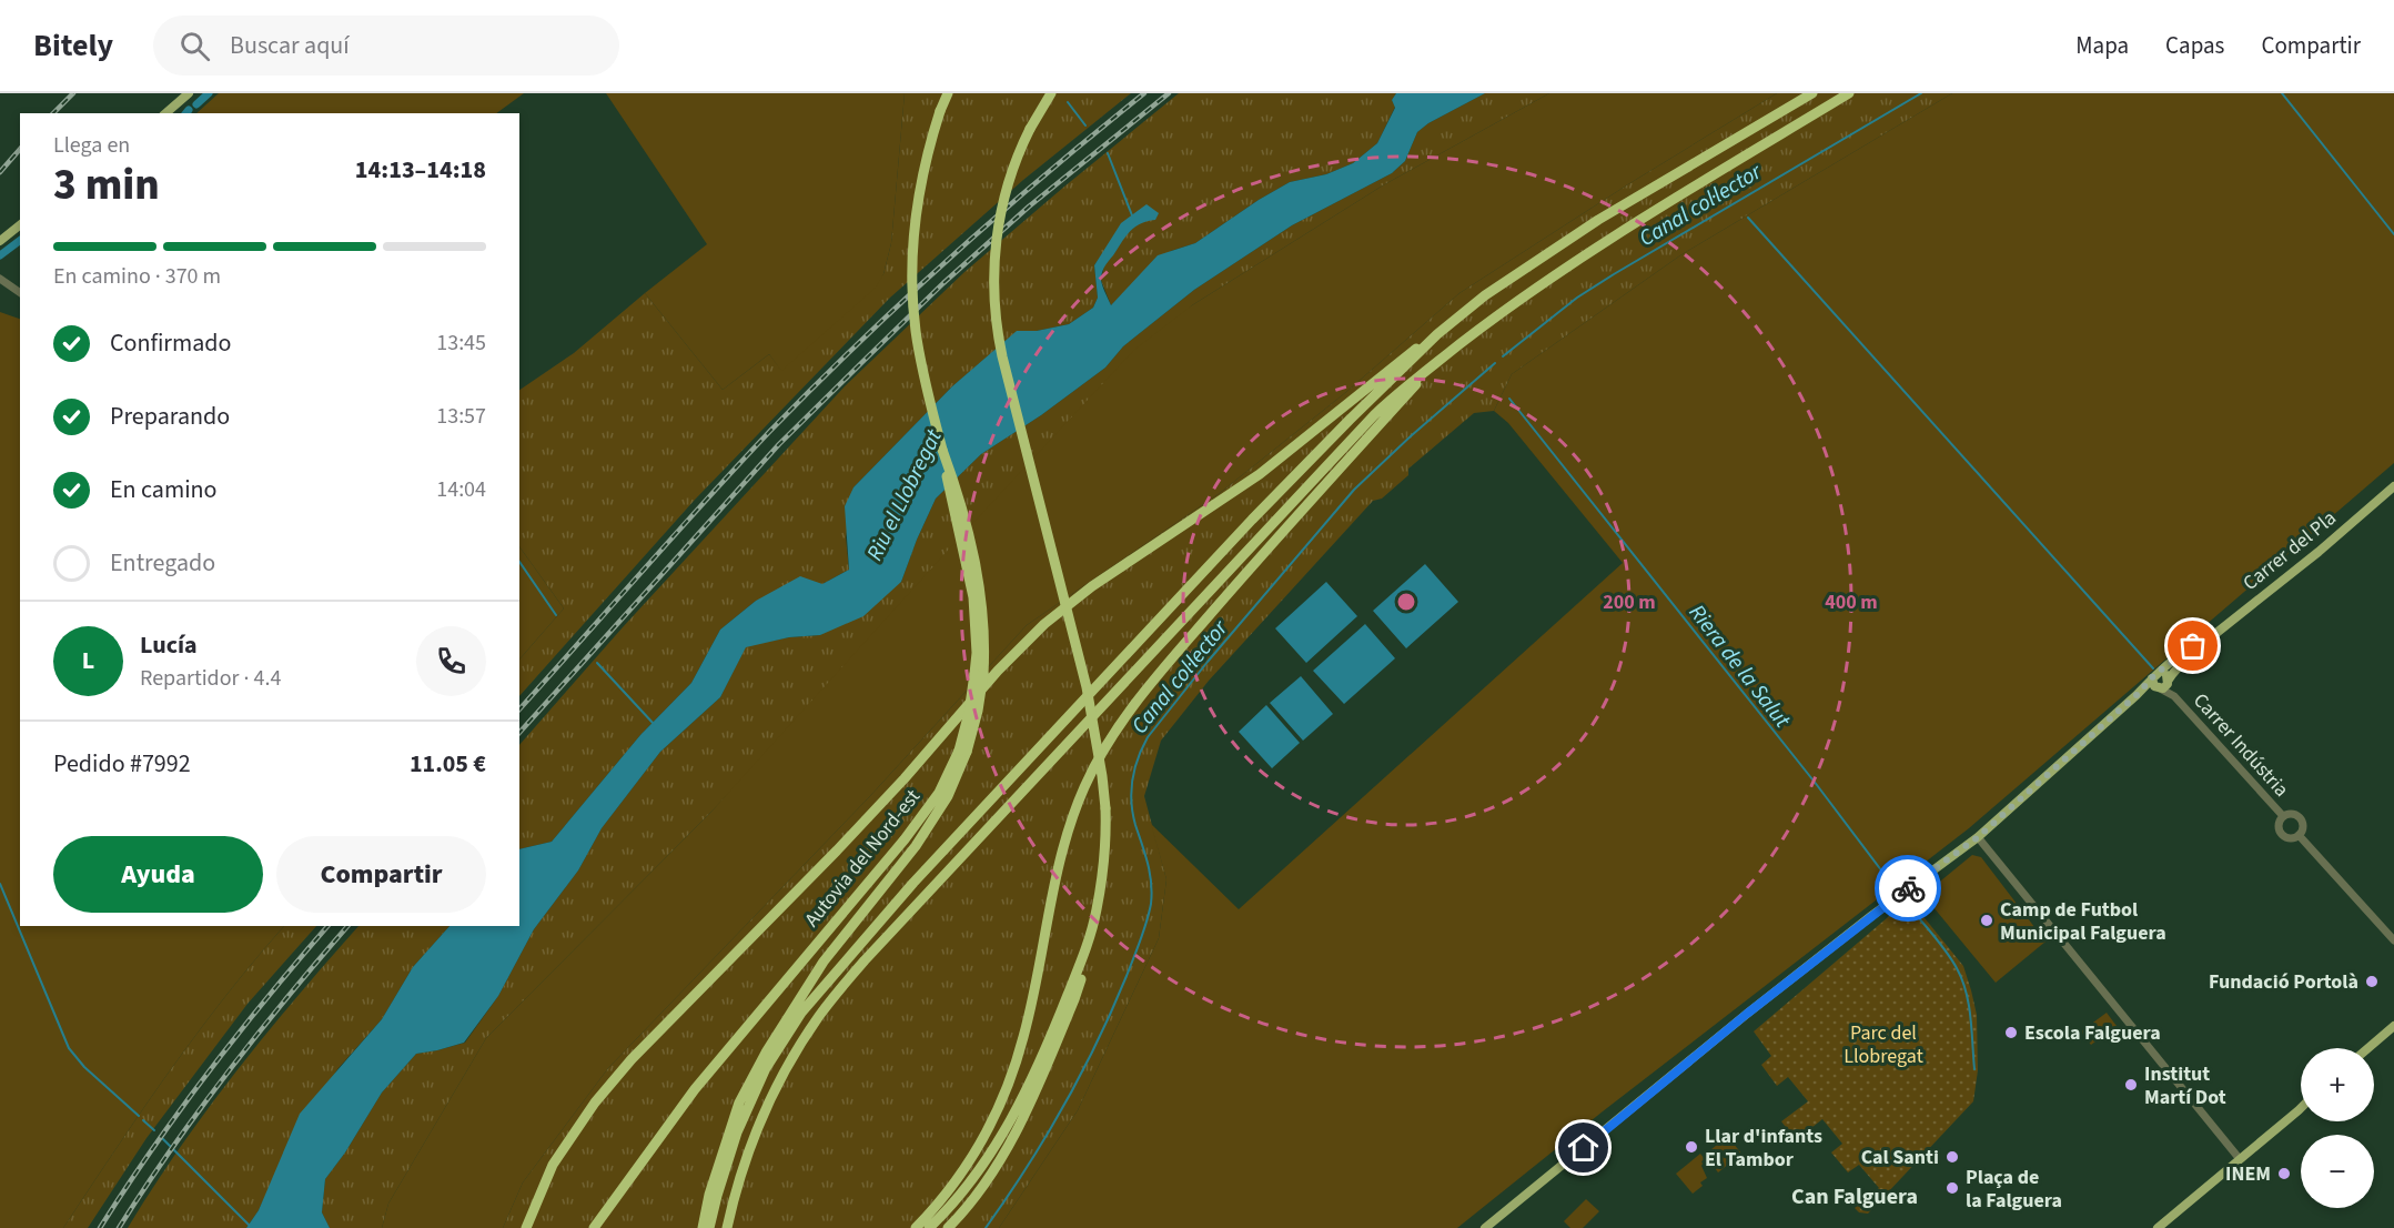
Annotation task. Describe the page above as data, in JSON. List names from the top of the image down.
{
  "streets": {
    "highway": ["Autovia del Nord-est"],
    "main road": ["Carrer del Pla"],
    "street": ["Carrer Indústria"]
  },
  "crossings": [
    ["Carrer del Pla", "Carrer Indústria"]
  ],
  "districts": ["Can Falguera"],
  "water": ["Canal col·lector", "Riu el Llobregat", "Riera de la Salut"],
  "parks": ["Parc del Llobregat"],
  "places": [
    "Camp de Futbol Municipal Falguera",
    "Fundació Portolà",
    "Escola Falguera",
    "Institut Martí Dot",
    "Llar d'infants El Tambor",
    "Cal Santi",
    "INEM",
    "Plaça de la Falguera"
  ],
  "page": {
    "header": "Bitely",
    "search": "Buscar aquí",
    "nav": ["Mapa", "Capas", "Compartir"],
    "heading": ["3 min", "Llega en", "14:13–14:18"],
    "panel": [
      "Lucía",
      "Repartidor · 4.4",
      "Pedido #7992",
      "11.05 €"
    ],
    "bar": "En camino · 370 m",
    "list": [
      ["Confirmado", "13:45"],
      ["Preparando", "13:57"],
      ["En camino", "14:04"],
      "Entregado"
    ],
    "round": "L",
    "buttons": ["Ayuda", "Compartir"],
    "map_buttons": ["+", "−"]
  },
  "rings": ["200 m", "400 m"]
}
